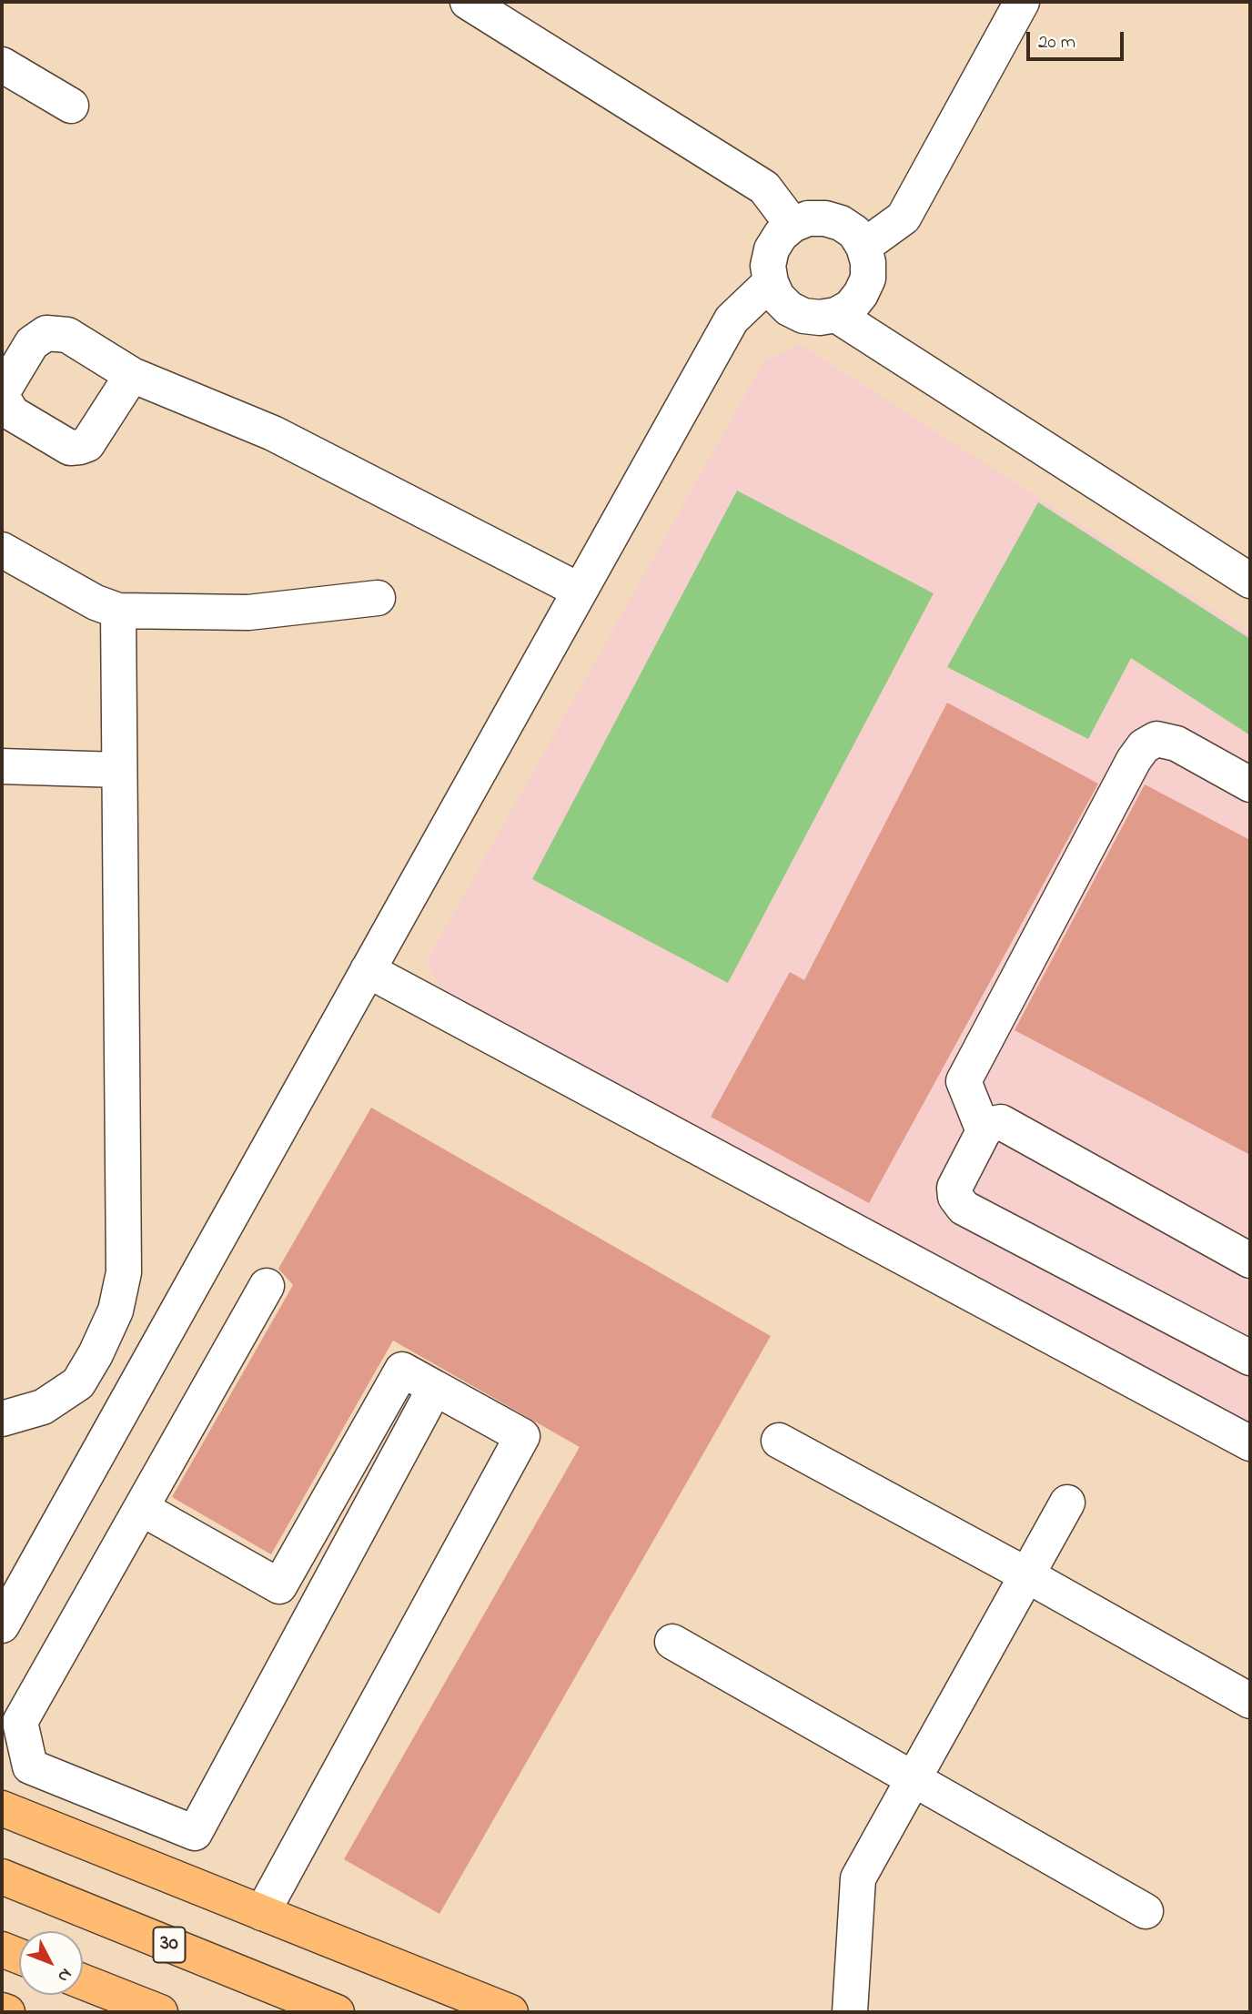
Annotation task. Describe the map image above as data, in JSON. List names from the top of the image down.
{
  "streets": {
    "main road": ["30"]
  },
  "scale_bar": "20 m",
  "north": "bottom right"
}
